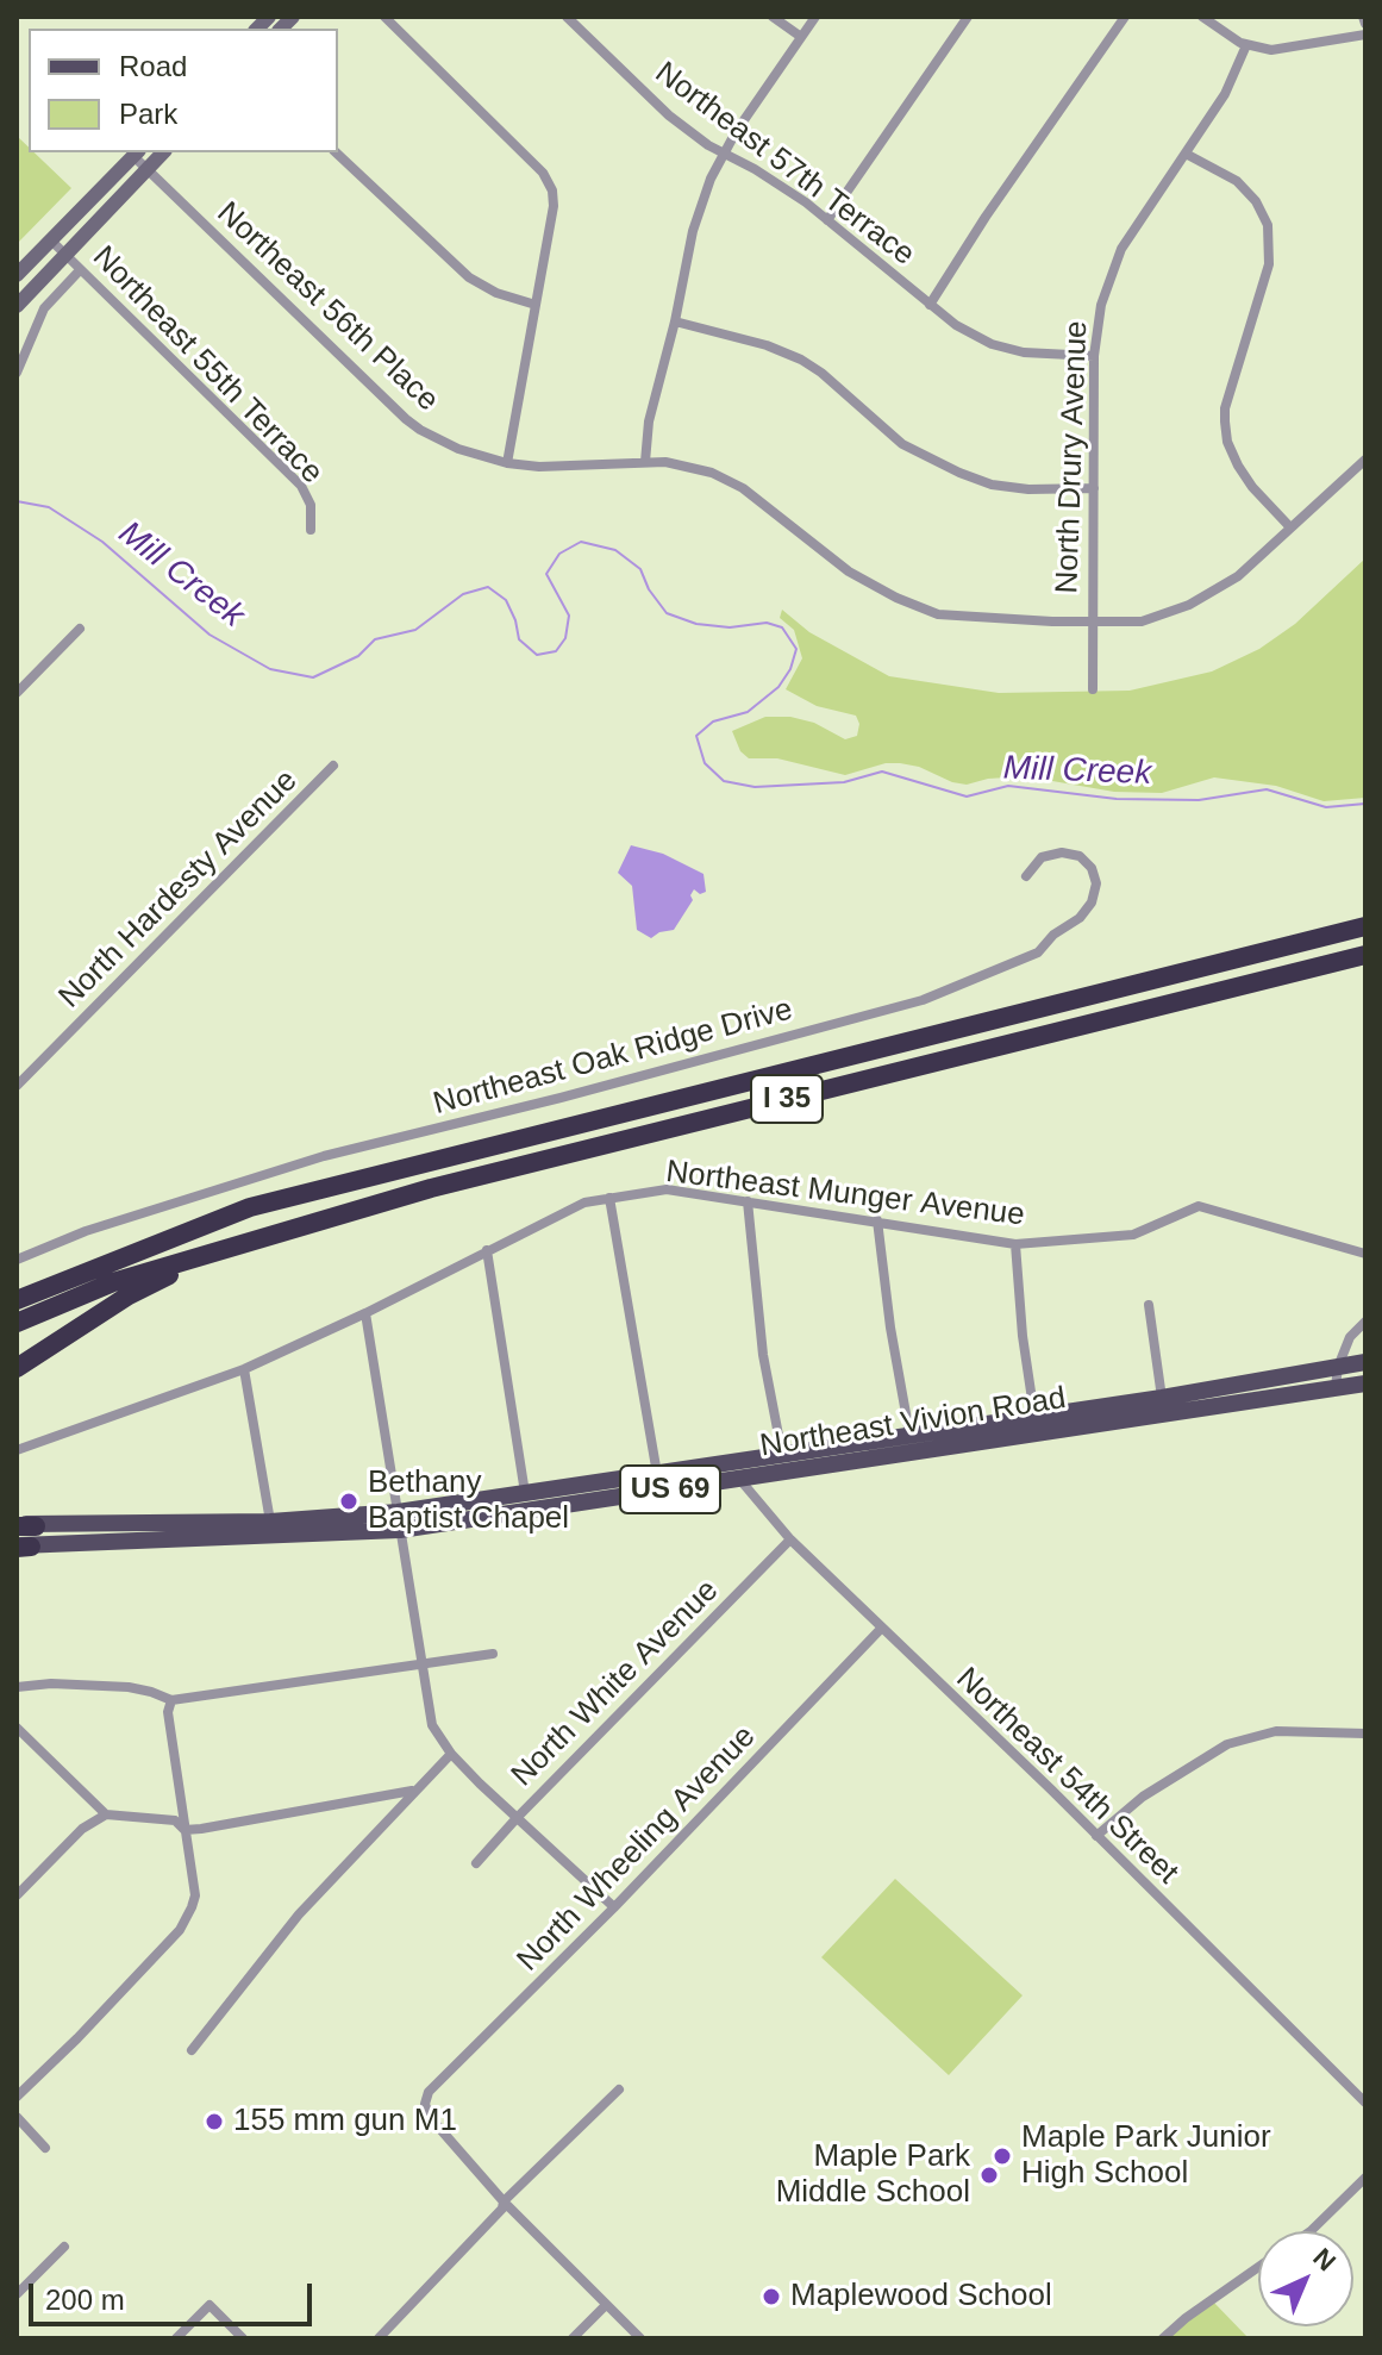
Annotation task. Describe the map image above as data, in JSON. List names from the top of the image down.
{
  "streets": {
    "highway": ["I 35"],
    "main road": ["Northeast Vivion Road", "US 69"],
    "street": [
      "Northeast 57th Terrace",
      "Northeast 56th Place",
      "Northeast 55th Terrace",
      "North Drury Avenue",
      "North Hardesty Avenue",
      "Northeast Oak Ridge Drive",
      "Northeast Munger Avenue",
      "North White Avenue",
      "Northeast 54th Street",
      "North Wheeling Avenue"
    ]
  },
  "crossings": [
    ["Northeast 57th Terrace", "North Drury Avenue"],
    ["Northeast 56th Place", "North Drury Avenue"],
    ["Northeast Vivion Road", "US 69"],
    ["Northeast Vivion Road", "Northeast 54th Street"],
    ["North White Avenue", "Northeast 54th Street"],
    ["Northeast 54th Street", "North Wheeling Avenue"]
  ],
  "water": ["Mill Creek"],
  "places": [
    "Bethany Baptist Chapel",
    "155 mm gun M1",
    "Maple Park Junior High School",
    "Maple Park Middle School",
    "Maplewood School"
  ],
  "legend": ["Road", "Park"],
  "scale_bar": "200 m",
  "north": "top right"
}
